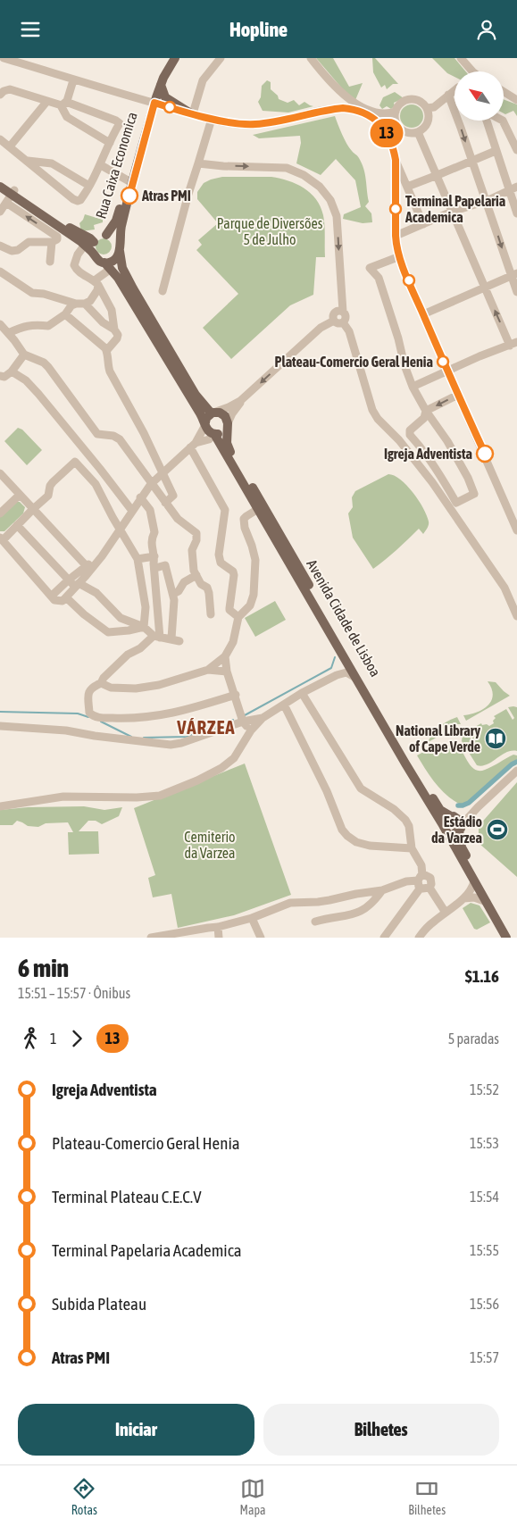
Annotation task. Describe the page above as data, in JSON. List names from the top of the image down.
{
  "streets": {
    "main road": ["Rua Caixa Economica", "Avenida Cidade de Lisboa"]
  },
  "districts": ["VÁRZEA"],
  "parks": ["Parque de Diversões 5 de Julho", "Cemiterio da Varzea"],
  "places": {
    "other": [
      "Atras PMI",
      "Terminal Papelaria Academica",
      "Plateau-Comercio Geral Henia",
      "Igreja Adventista"
    ],
    "library": ["National Library of Cape Verde"],
    "sports": ["Estádio da Varzea"]
  },
  "lines": ["bus line 13"],
  "north": "top left",
  "page": {
    "header": "Hopline",
    "on_map": "13",
    "heading": ["6 min", "15:51 – 15:57 · Ônibus", "$1.16"],
    "legs": ["1", "13", "5 paradas"],
    "list": [
      {
        "name": "Igreja Adventista",
        "value": "15:52"
      },
      {
        "name": "Plateau-Comercio Geral Henia",
        "value": "15:53"
      },
      {
        "name": "Terminal Plateau C.E.C.V",
        "value": "15:54"
      },
      {
        "name": "Terminal Papelaria Academica",
        "value": "15:55"
      },
      {
        "name": "Subida Plateau",
        "value": "15:56"
      },
      {
        "name": "Atras PMI",
        "value": "15:57"
      }
    ],
    "buttons": ["Iniciar", "Bilhetes"],
    "tabs": ["Rotas", "Mapa", "Bilhetes"]
  }
}
